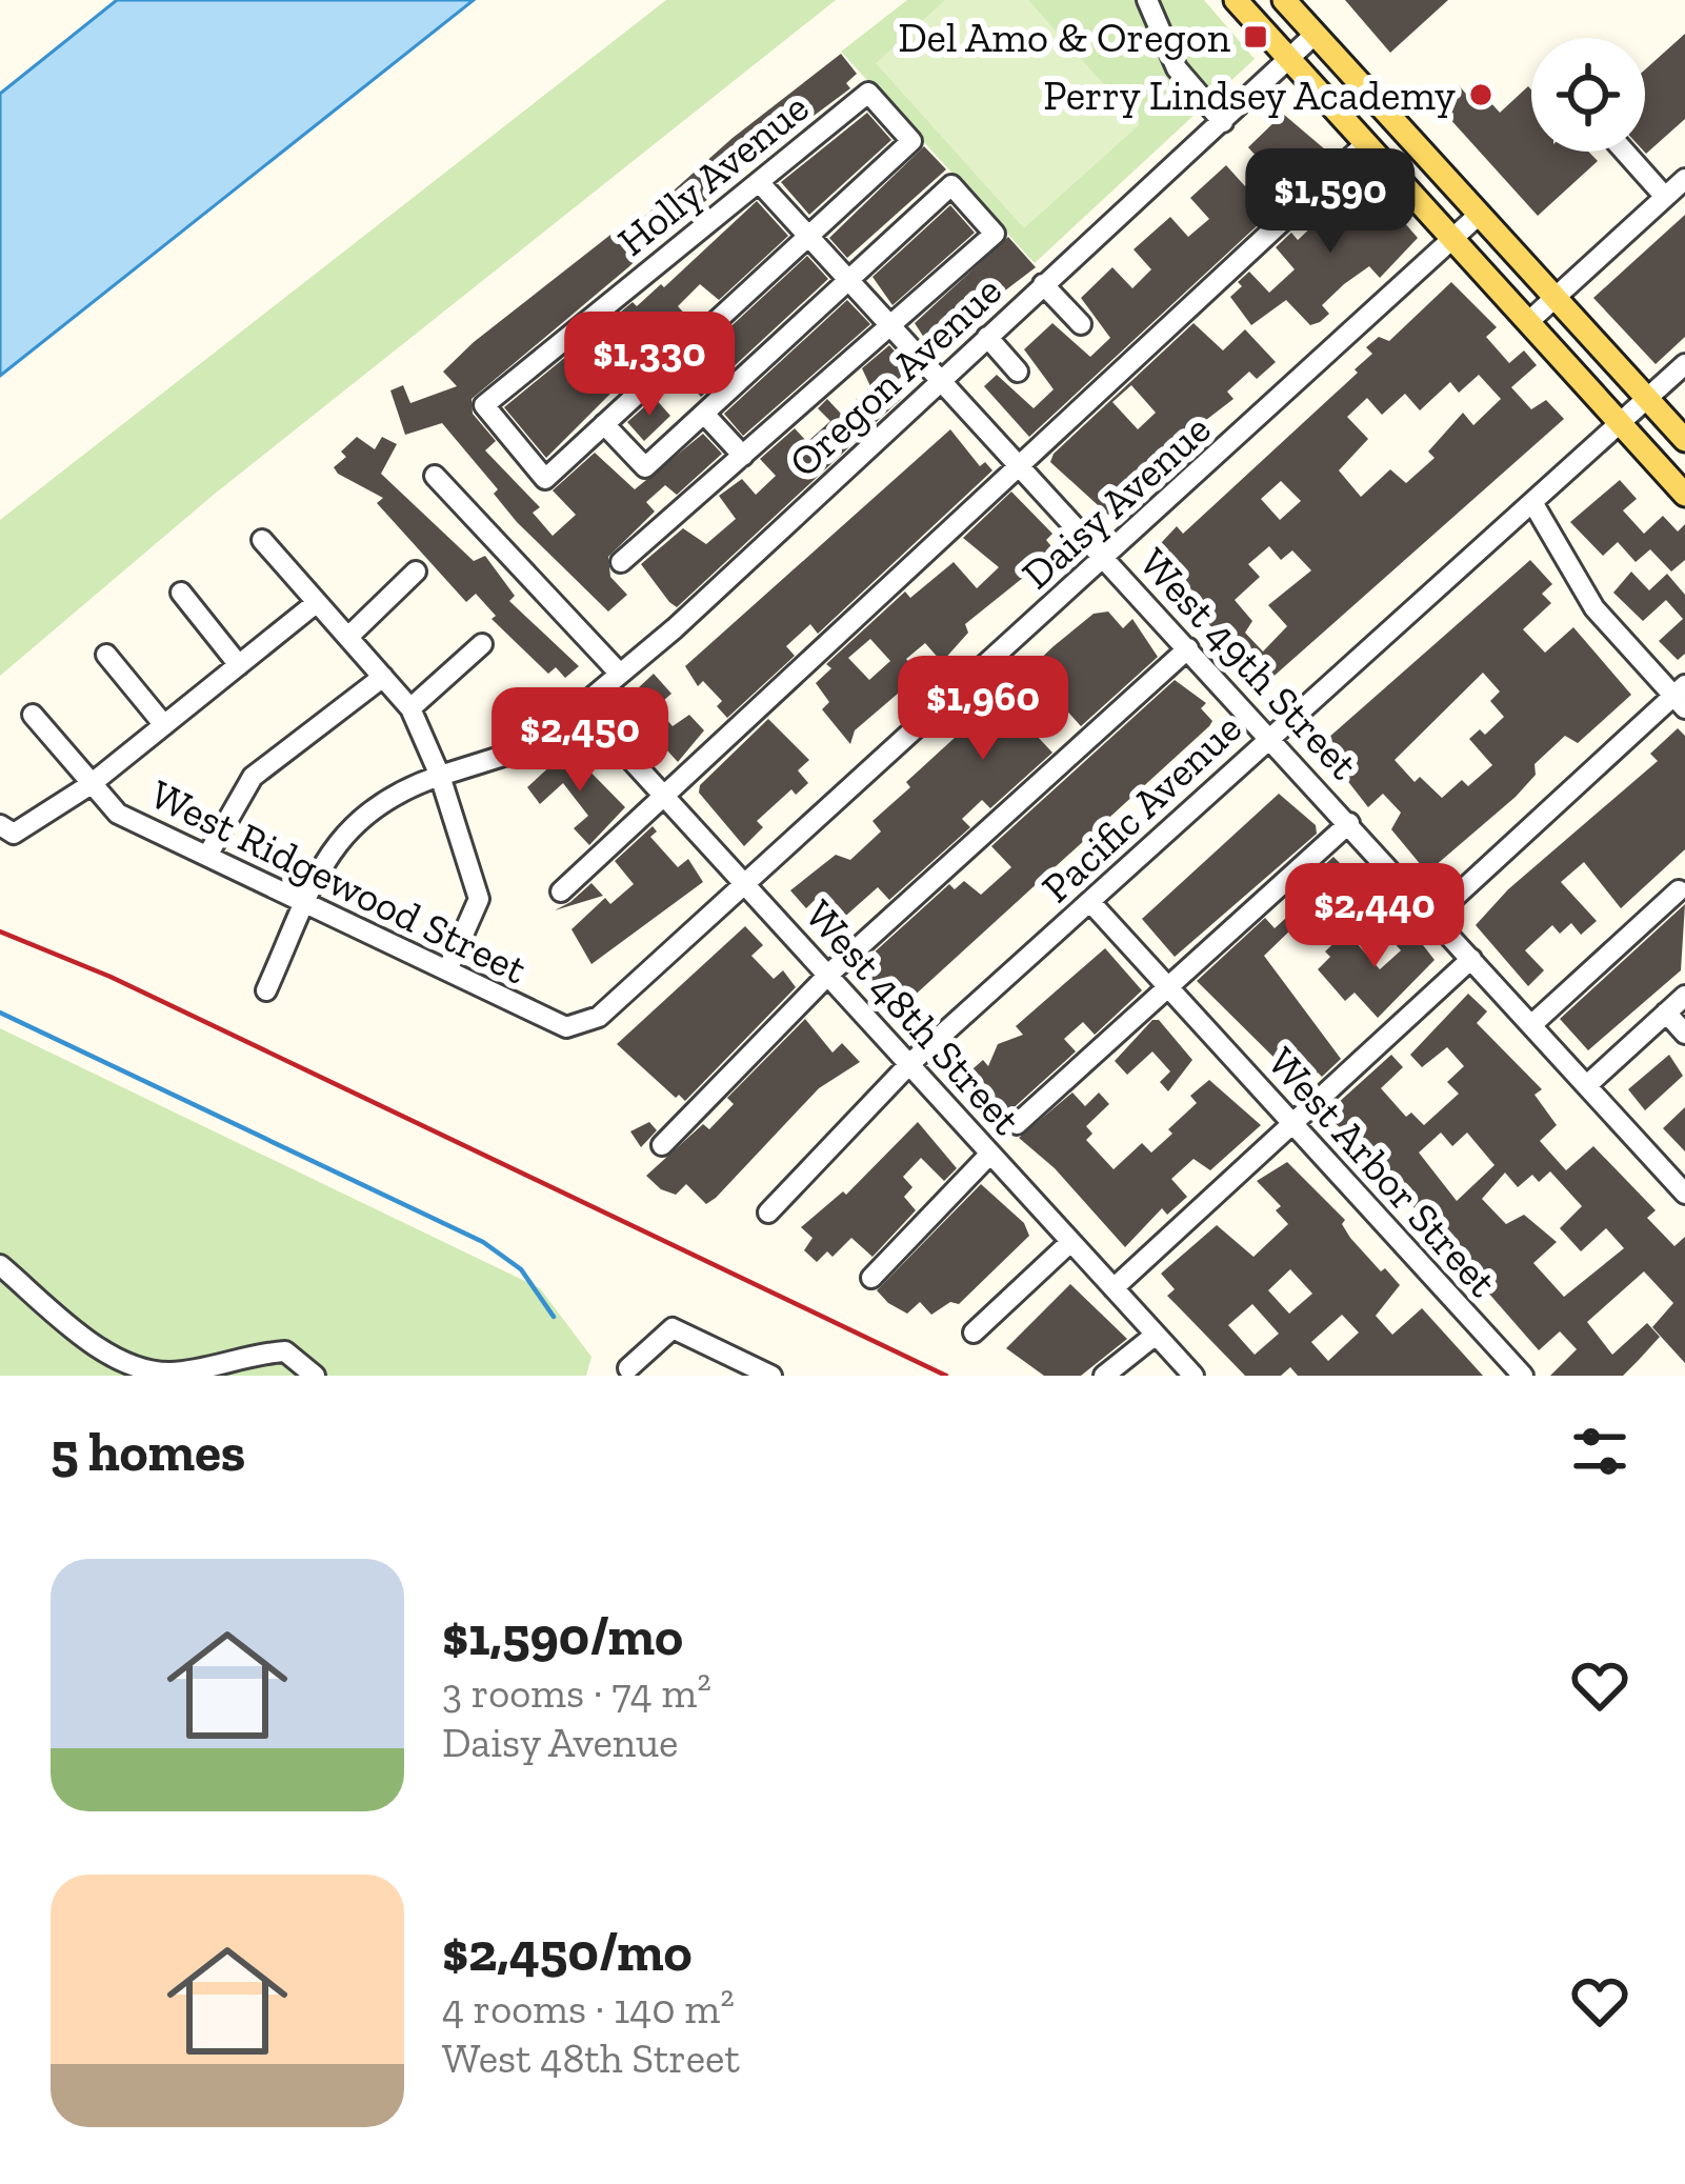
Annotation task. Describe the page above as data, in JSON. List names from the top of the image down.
{
  "streets": {
    "street": [
      "Holly Avenue",
      "Oregon Avenue",
      "Daisy Avenue",
      "West 49th Street",
      "Pacific Avenue",
      "West Ridgewood Street",
      "West 48th Street",
      "West Arbor Street"
    ]
  },
  "crossings": [
    ["Holly Avenue", "West 49th Street"],
    ["Oregon Avenue", "West 49th Street"],
    ["Oregon Avenue", "West 48th Street"],
    ["Daisy Avenue", "West 49th Street"],
    ["Daisy Avenue", "West Ridgewood Street"],
    ["Daisy Avenue", "West 48th Street"],
    ["West 49th Street", "Pacific Avenue"],
    ["Pacific Avenue", "West 48th Street"],
    ["Pacific Avenue", "West Arbor Street"]
  ],
  "places": {
    "transit": ["Del Amo & Oregon"],
    "other": ["Perry Lindsey Academy"]
  },
  "page": {
    "price": [
      "$1,590",
      "$1,330",
      "$1,960",
      "$2,450",
      "$2,440"
    ],
    "heading": "5 homes",
    "list": [
      {
        "name": "$1,590/mo",
        "note": "3 rooms · 74 m² · Daisy Avenue"
      },
      {
        "name": "$2,450/mo",
        "note": "4 rooms · 140 m² · West 48th Street"
      }
    ]
  }
}
